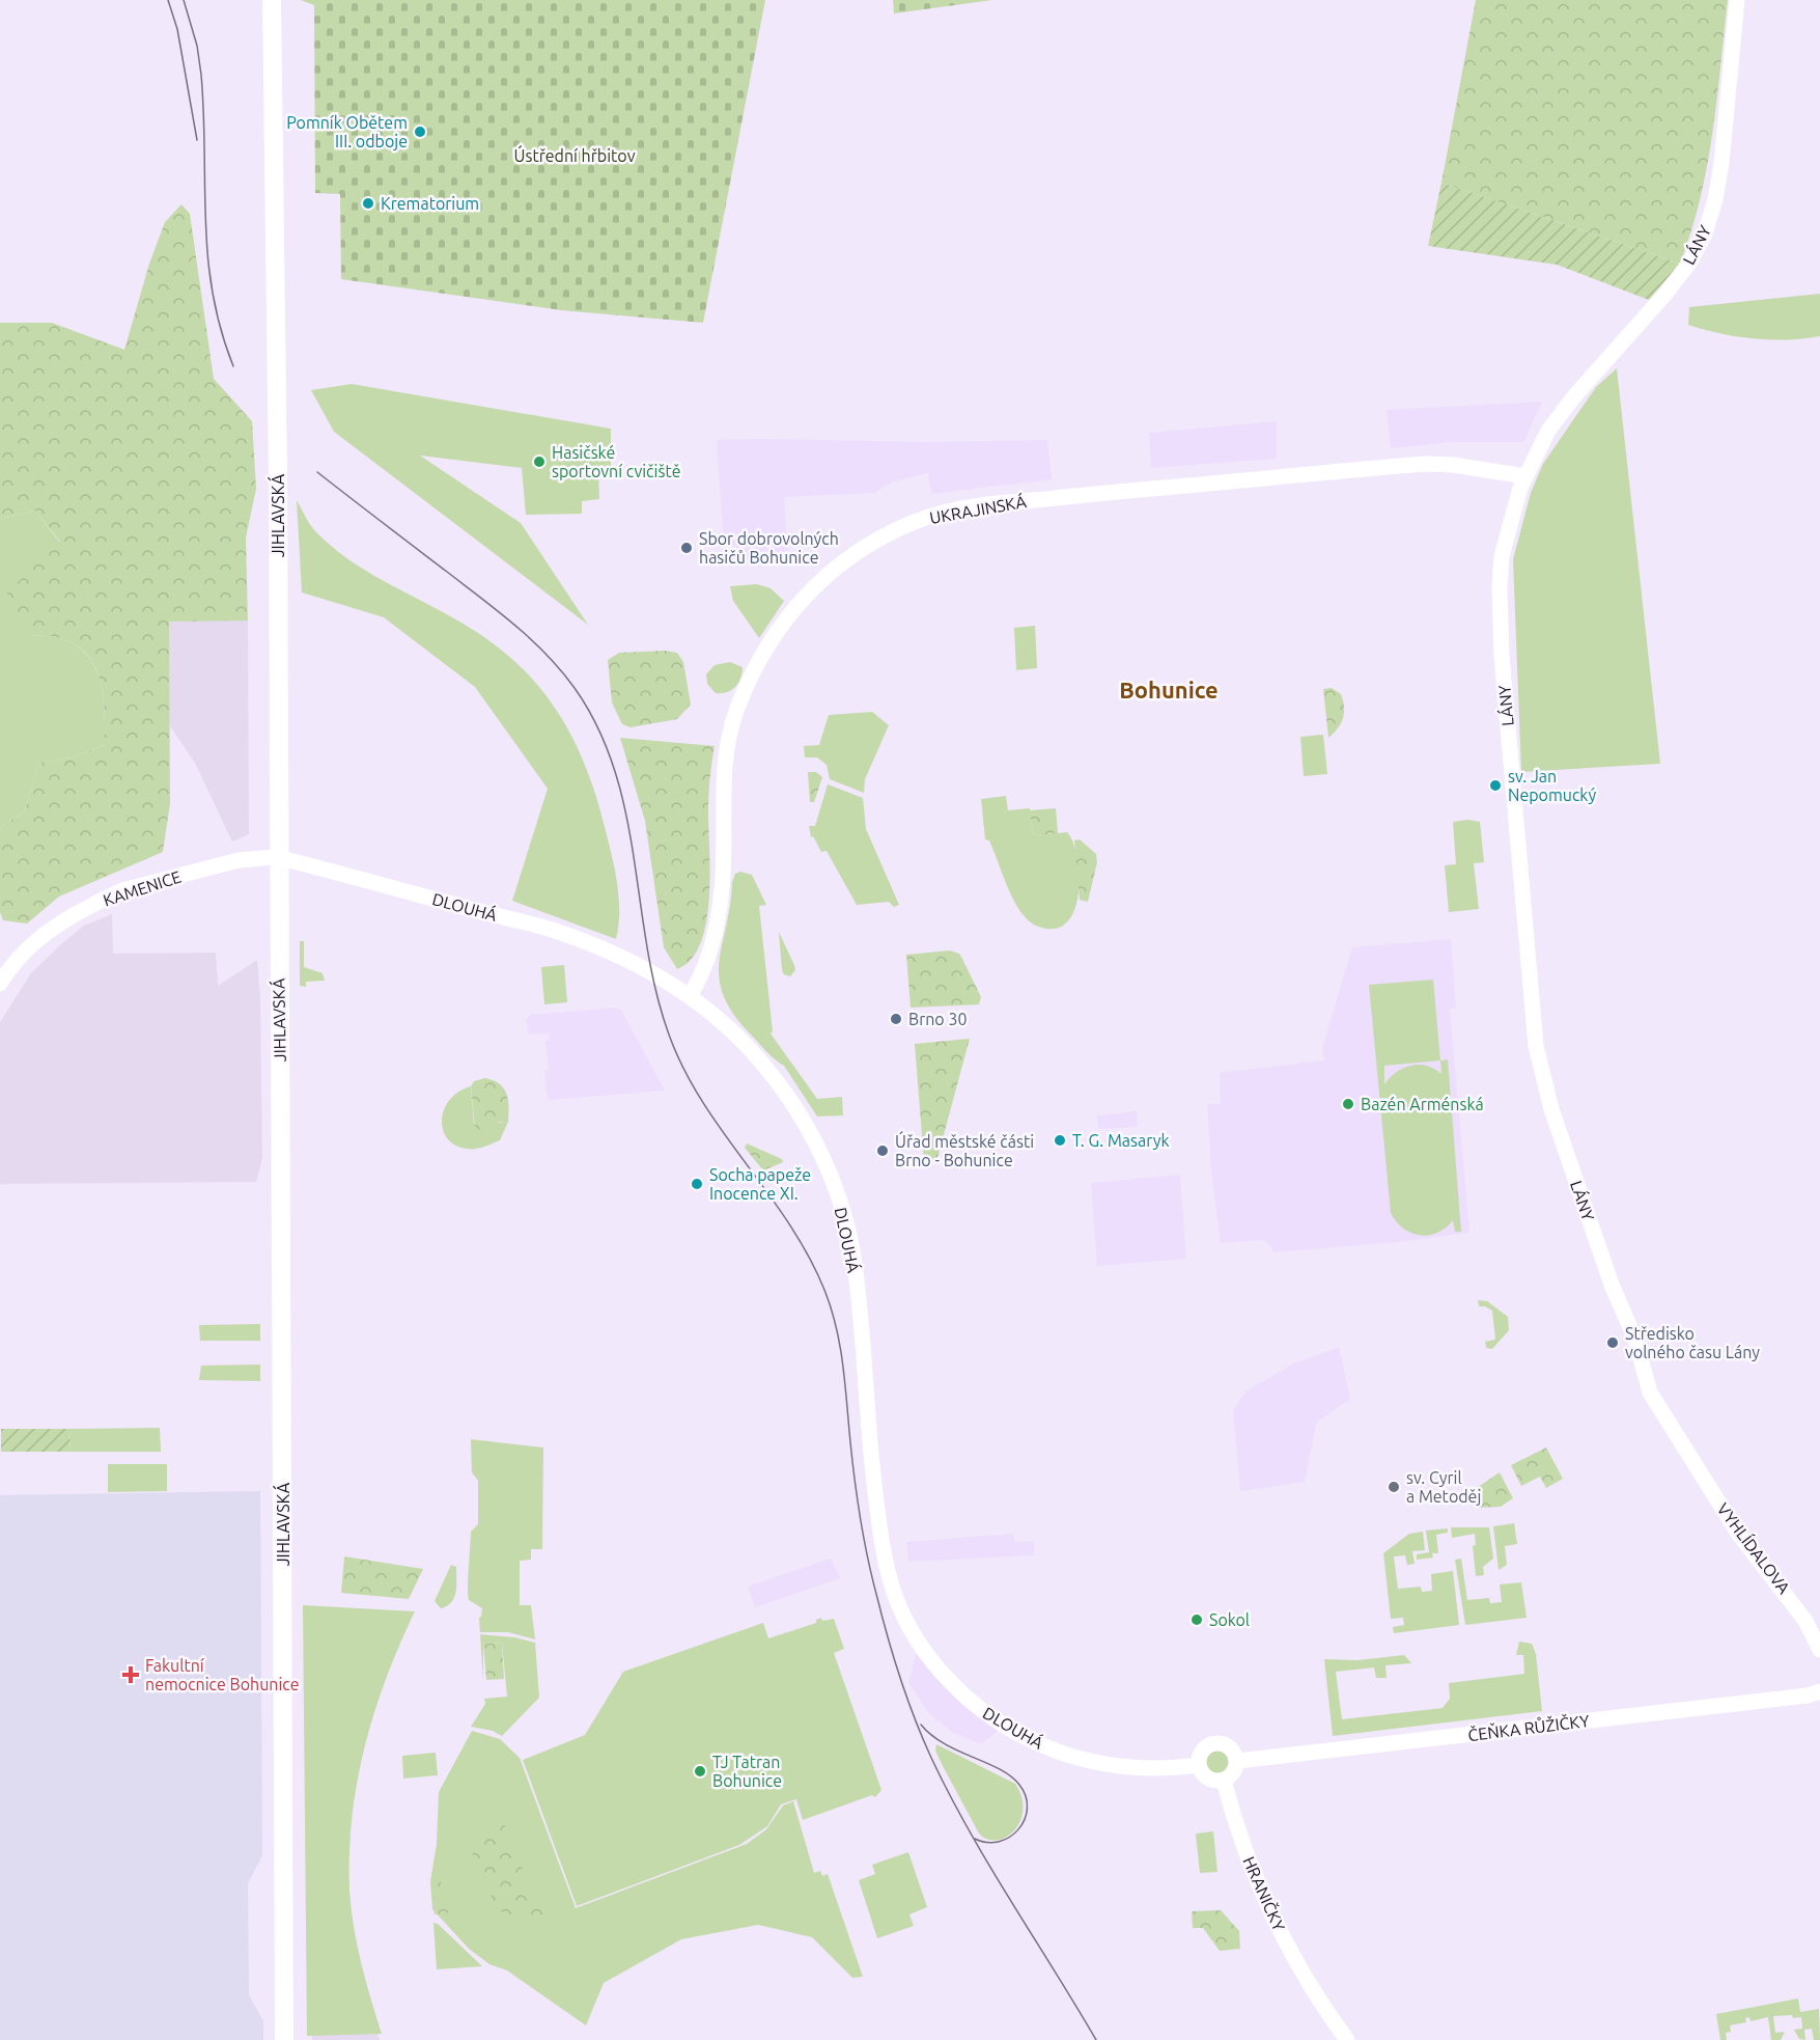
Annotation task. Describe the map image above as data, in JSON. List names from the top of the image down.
{
  "streets": {
    "main road": ["JIHLAVSKÁ"],
    "street": [
      "LÁNY",
      "UKRAJINSKÁ",
      "KAMENICE",
      "DLOUHÁ",
      "VYHLÍDALOVA",
      "ČEŇKA RŮŽIČKY",
      "HRANIČKY"
    ]
  },
  "crossings": [
    ["LÁNY", "UKRAJINSKÁ"],
    ["LÁNY", "VYHLÍDALOVA"],
    ["UKRAJINSKÁ", "DLOUHÁ"],
    ["JIHLAVSKÁ", "KAMENICE"],
    ["JIHLAVSKÁ", "DLOUHÁ"],
    ["KAMENICE", "DLOUHÁ"],
    ["DLOUHÁ", "ČEŇKA RŮŽIČKY"],
    ["DLOUHÁ", "HRANIČKY"],
    ["ČEŇKA RŮŽIČKY", "HRANIČKY"]
  ],
  "districts": ["Bohunice"],
  "parks": ["Ústřední hřbitov"],
  "places": {
    "other": [
      "Pomník Obětem III. odboje",
      "Krematorium",
      "Hasičské sportovní cvičiště",
      "Sbor dobrovolných hasičů Bohunice",
      "sv. Jan Nepomucký",
      "Brno 30",
      "Bazén Arménská",
      "T. G. Masaryk",
      "Úřad městské části Brno - Bohunice",
      "Socha papeže Inocence XI.",
      "Středisko volného času Lány",
      "sv. Cyril a Metoděj",
      "Sokol",
      "TJ Tatran Bohunice"
    ],
    "health": ["Fakultní nemocnice Bohunice"]
  }
}
